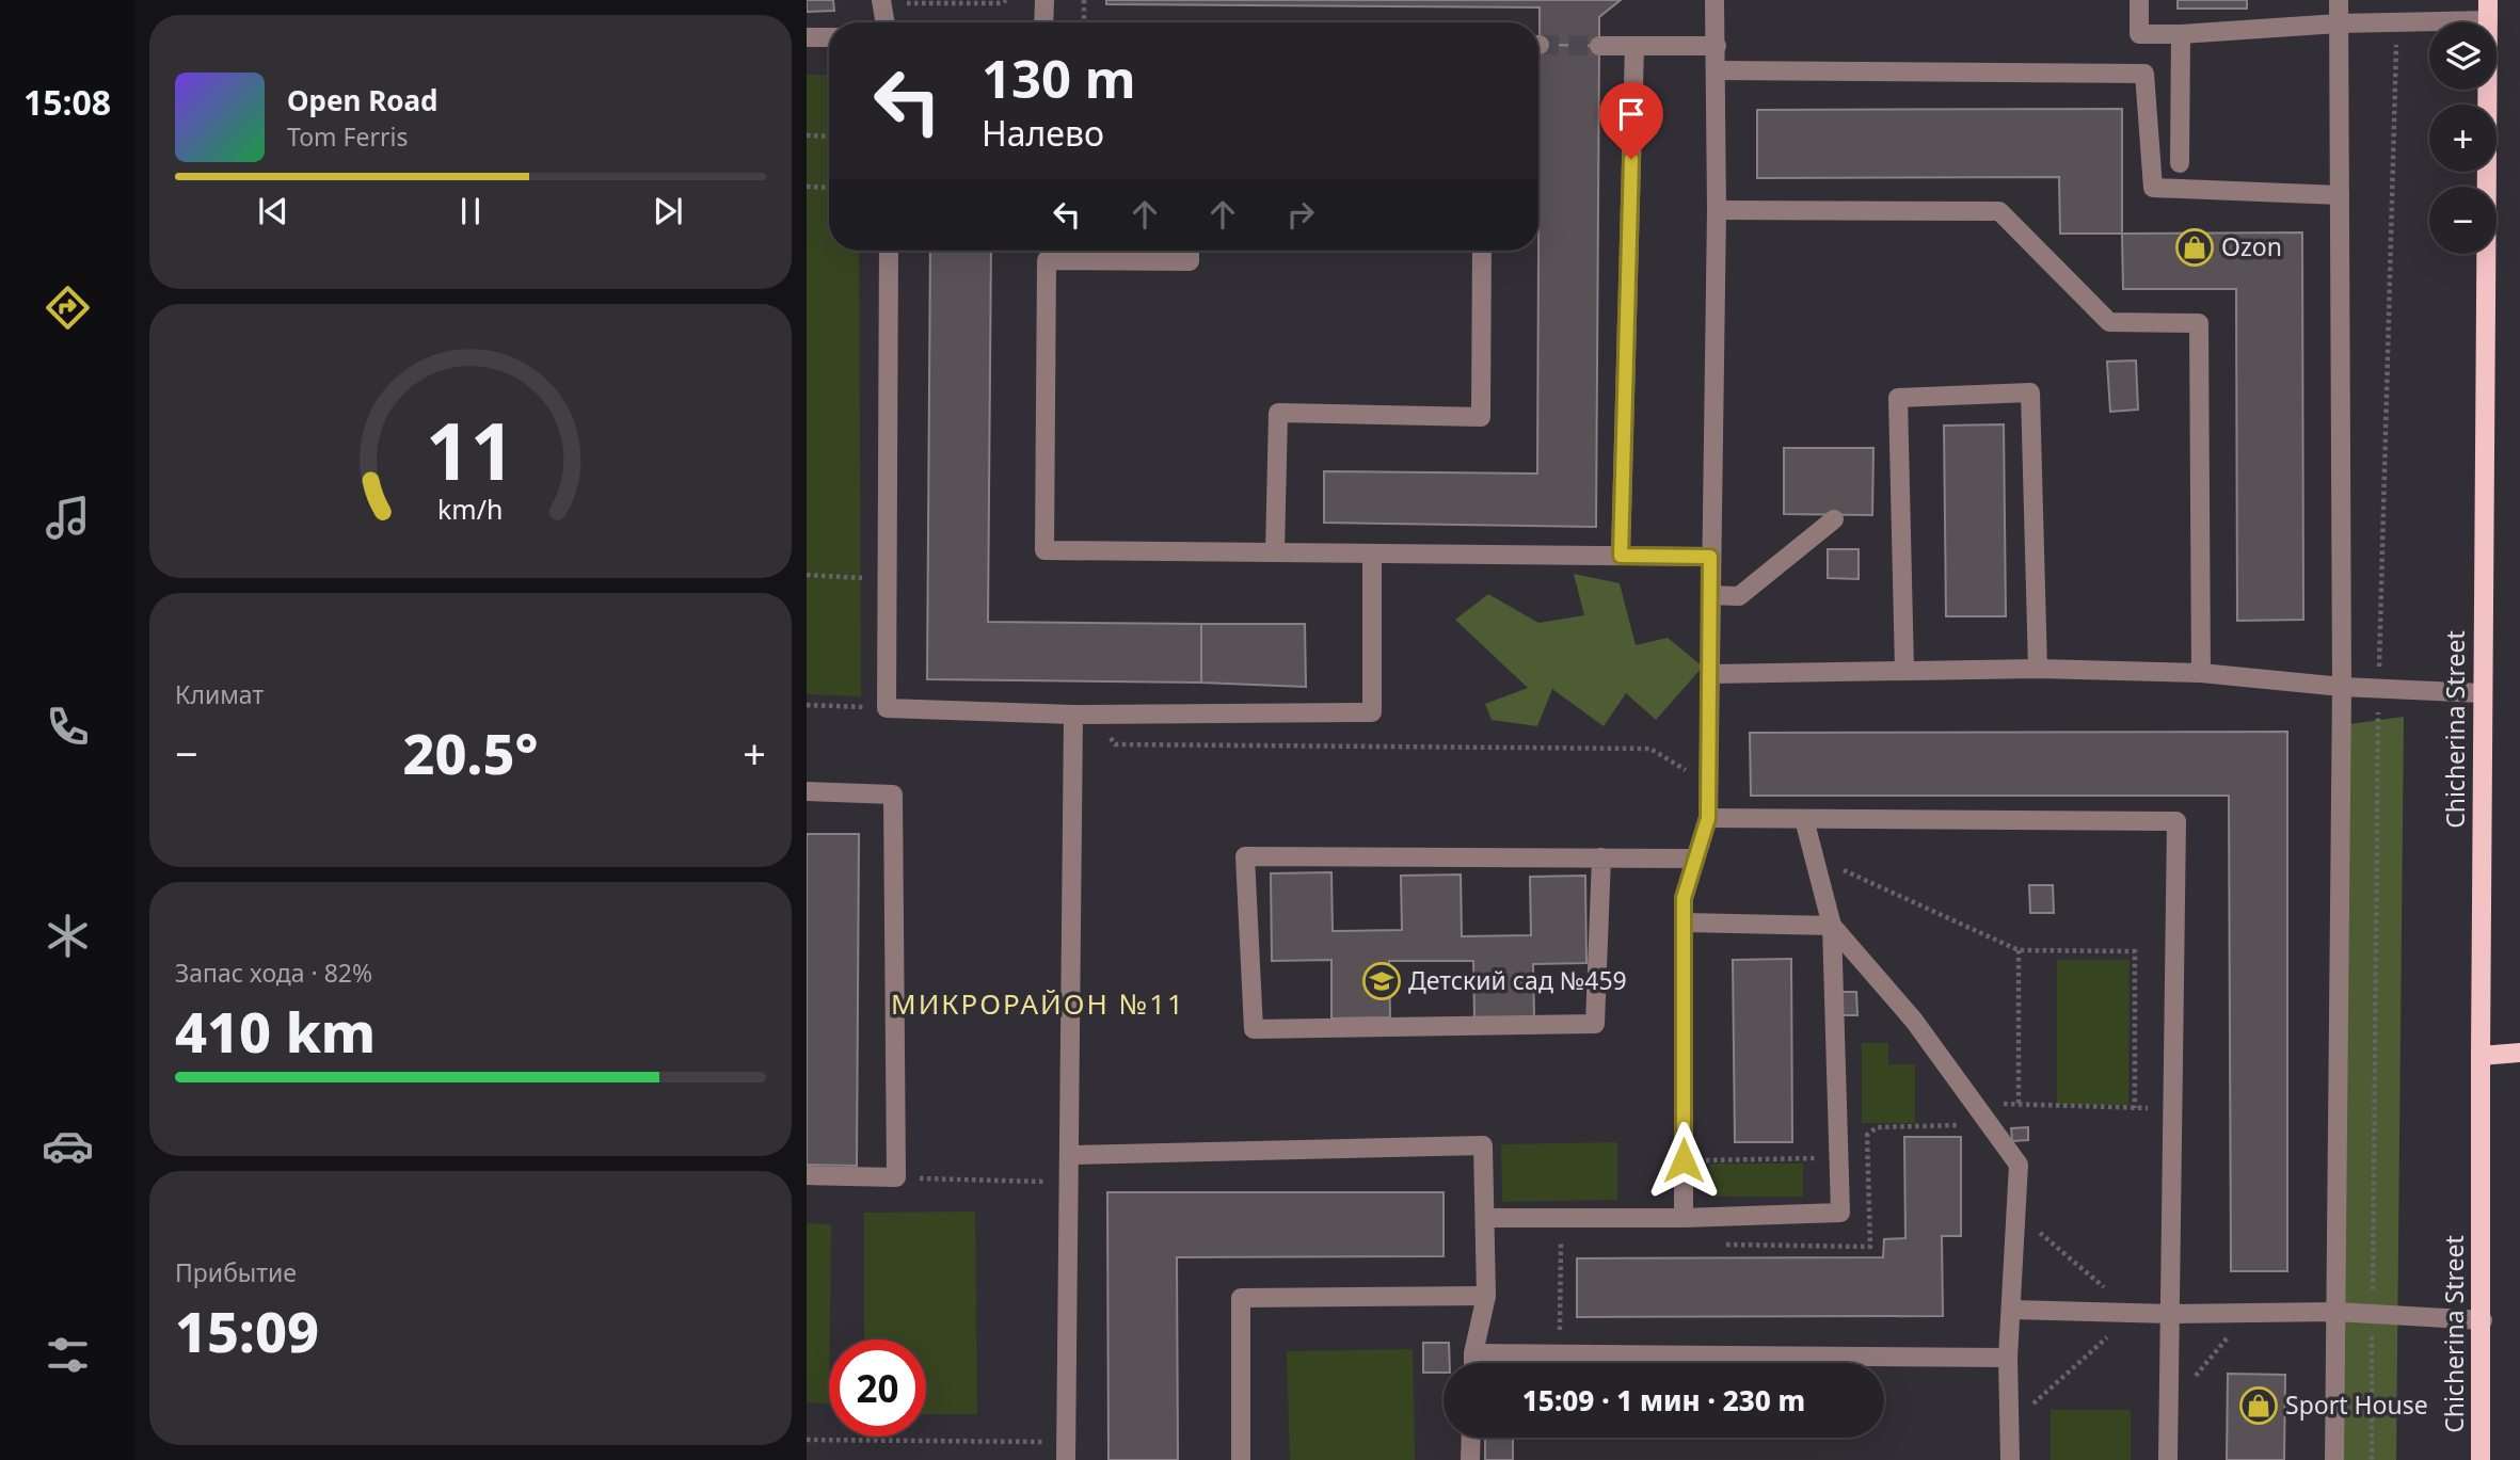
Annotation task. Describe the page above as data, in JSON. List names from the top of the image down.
{
  "streets": {
    "main road": ["Chicherina Street"]
  },
  "districts": ["МИКРОРАЙОН №11"],
  "places": {
    "shop": ["Ozon", "Sport House"],
    "school or university": ["Детский сад №459"]
  },
  "page": {
    "tabs": "15:08",
    "map_buttons": ["+", "−"],
    "turn": ["130 m", "Налево"],
    "song": ["Open Road", "Tom Ferris"],
    "tile": [
      "Климат",
      ["Запас хода · 82%", "410 km"],
      ["Прибытие", "15:09"]
    ],
    "heat": ["−", "20.5°", "+"],
    "limit": "20",
    "trip": "15:09 · 1 мин · 230 m",
    "gauge": ["11", "km/h"]
  }
}
